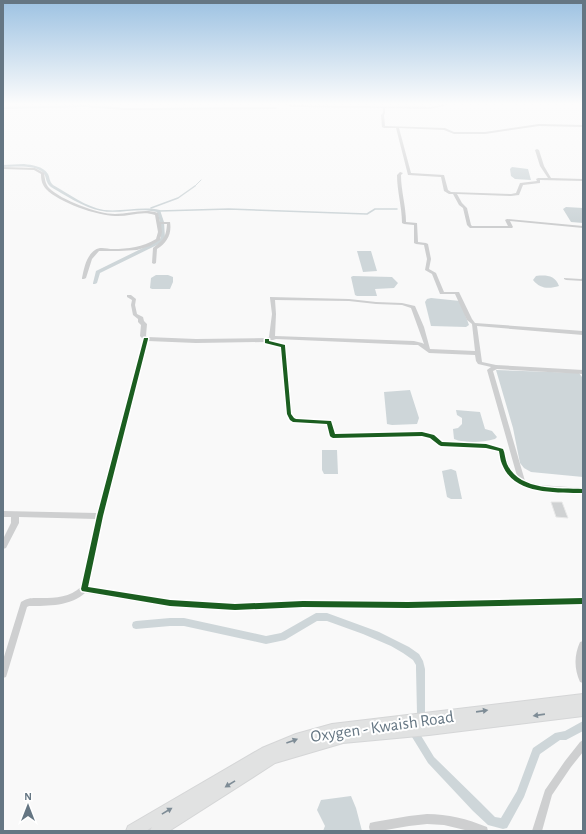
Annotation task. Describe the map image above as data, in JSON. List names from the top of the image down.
{
  "streets": {
    "main road": ["Oxygen - Kwaish Road"]
  },
  "north": "top"
}
